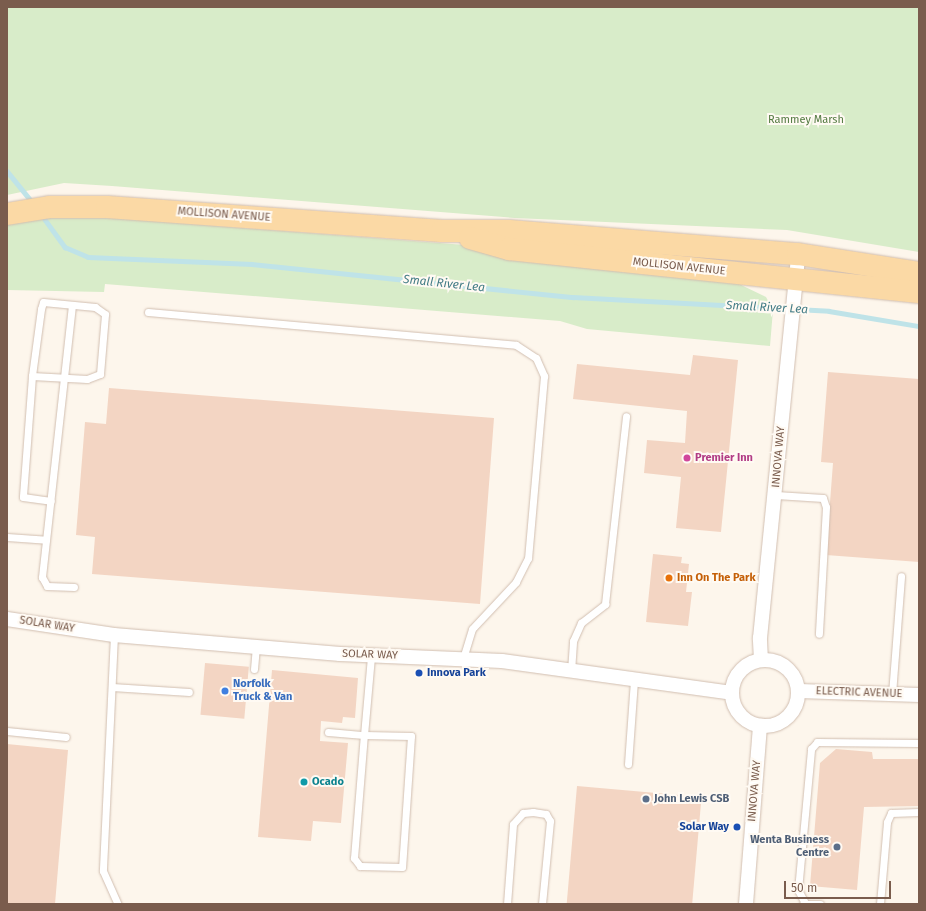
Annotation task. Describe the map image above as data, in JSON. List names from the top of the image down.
{
  "streets": {
    "main road": ["MOLLISON AVENUE"],
    "street": ["INNOVA WAY", "SOLAR WAY", "ELECTRIC AVENUE"]
  },
  "crossings": [
    ["MOLLISON AVENUE", "INNOVA WAY"],
    ["INNOVA WAY", "SOLAR WAY"],
    ["INNOVA WAY", "ELECTRIC AVENUE"],
    ["SOLAR WAY", "ELECTRIC AVENUE"]
  ],
  "water": ["Small River Lea"],
  "parks": ["Rammey Marsh"],
  "places": [
    "Premier Inn",
    "Inn On The Park",
    "Innova Park",
    "Norfolk Truck & Van",
    "Ocado",
    "John Lewis CSB",
    "Solar Way",
    "Wenta Business Centre"
  ],
  "scale_bar": "50 m"
}
